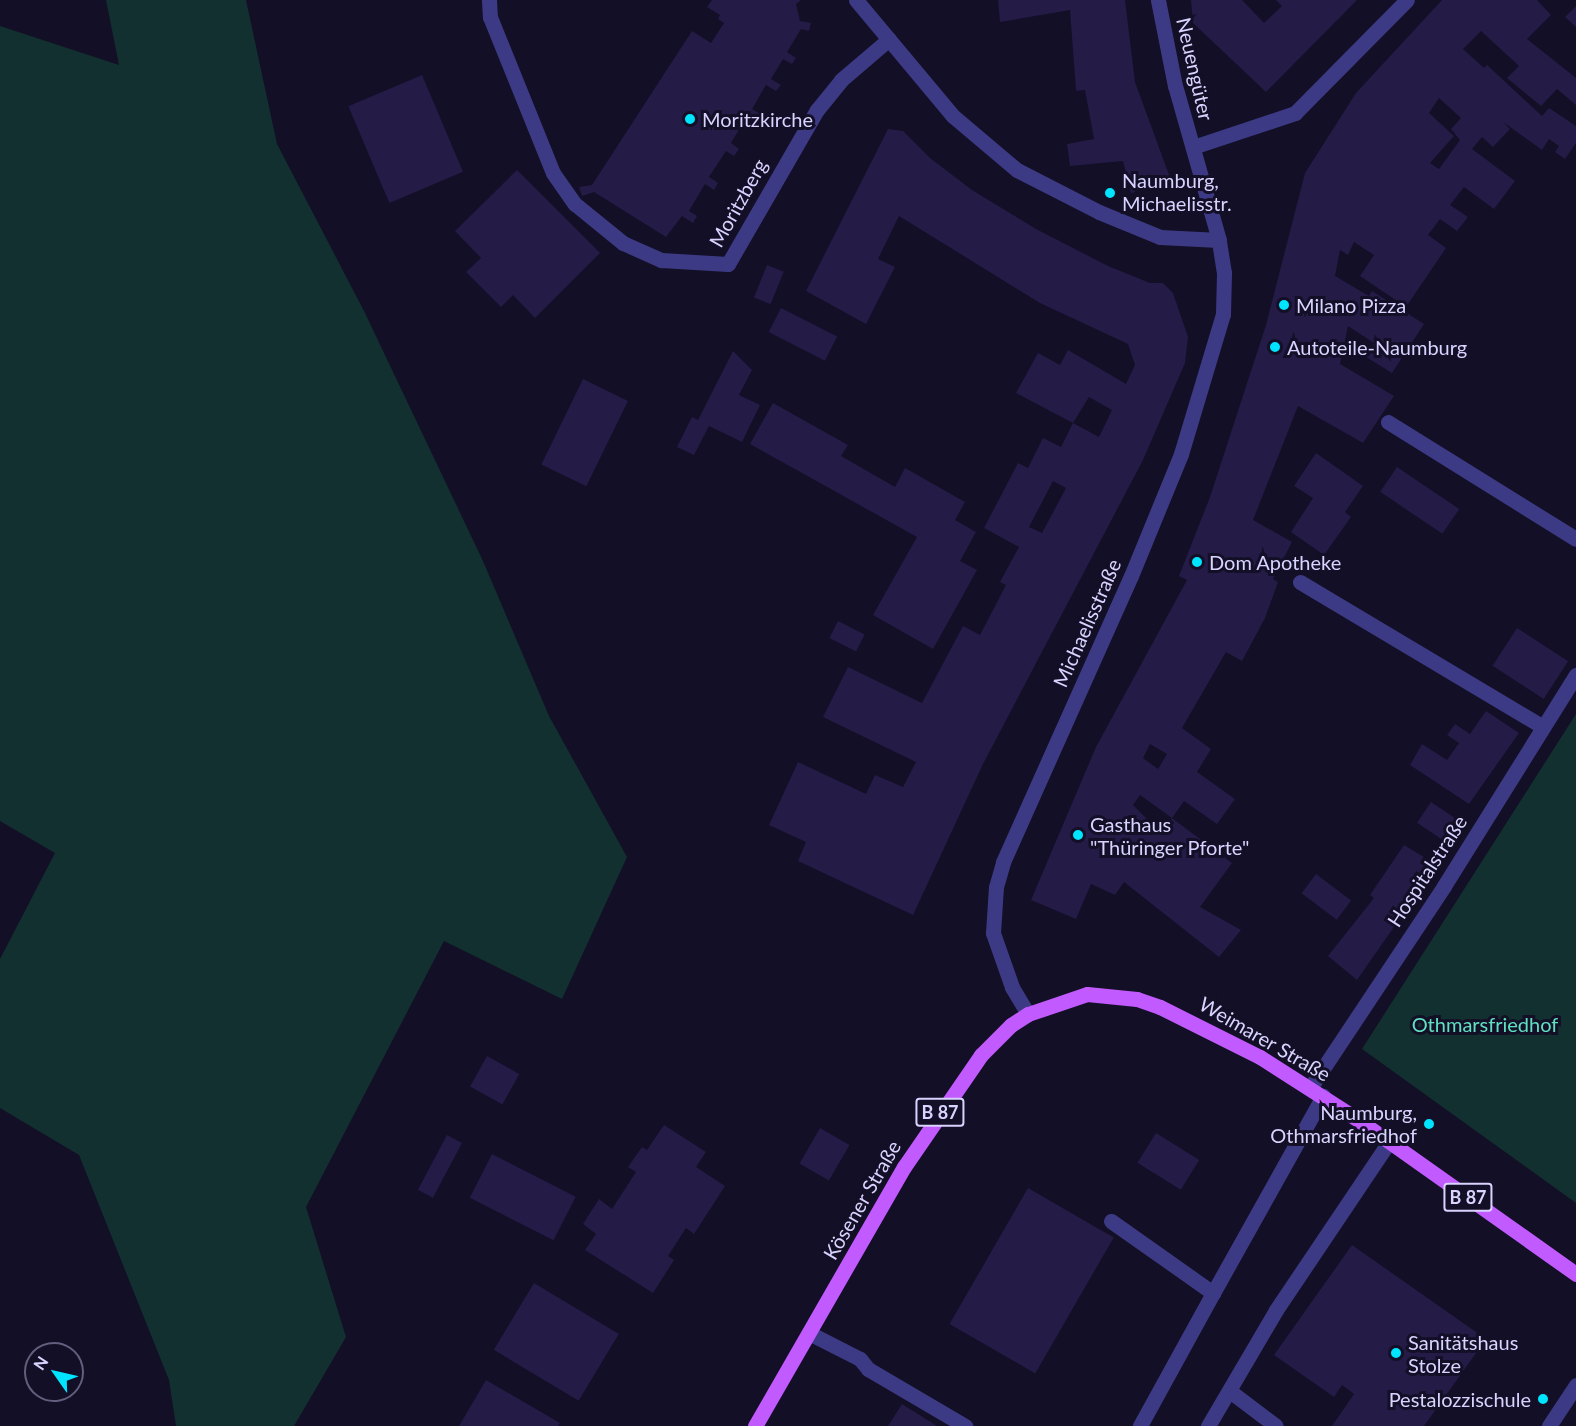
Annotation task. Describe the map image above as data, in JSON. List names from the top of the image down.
{
  "streets": {
    "main road": ["Weimarer Straße", "B 87", "Kösener Straße"],
    "street": [
      "Neuengüter",
      "Moritzberg",
      "Michaelisstraße",
      "Hospitalstraße"
    ]
  },
  "crossings": [
    ["Neuengüter", "Michaelisstraße"],
    ["Michaelisstraße", "Weimarer Straße"],
    ["Michaelisstraße", "Kösener Straße"],
    ["Hospitalstraße", "Weimarer Straße"],
    ["Weimarer Straße", "Kösener Straße"]
  ],
  "parks": ["Othmarsfriedhof"],
  "places": [
    "Moritzkirche",
    "Naumburg, Michaelisstr.",
    "Milano Pizza",
    "Autoteile-Naumburg",
    "Dom Apotheke",
    "Gasthaus \"Thüringer Pforte\"",
    "Naumburg, Othmarsfriedhof",
    "Sanitätshaus Stolze",
    "Pestalozzischule"
  ],
  "north": "top left"
}
